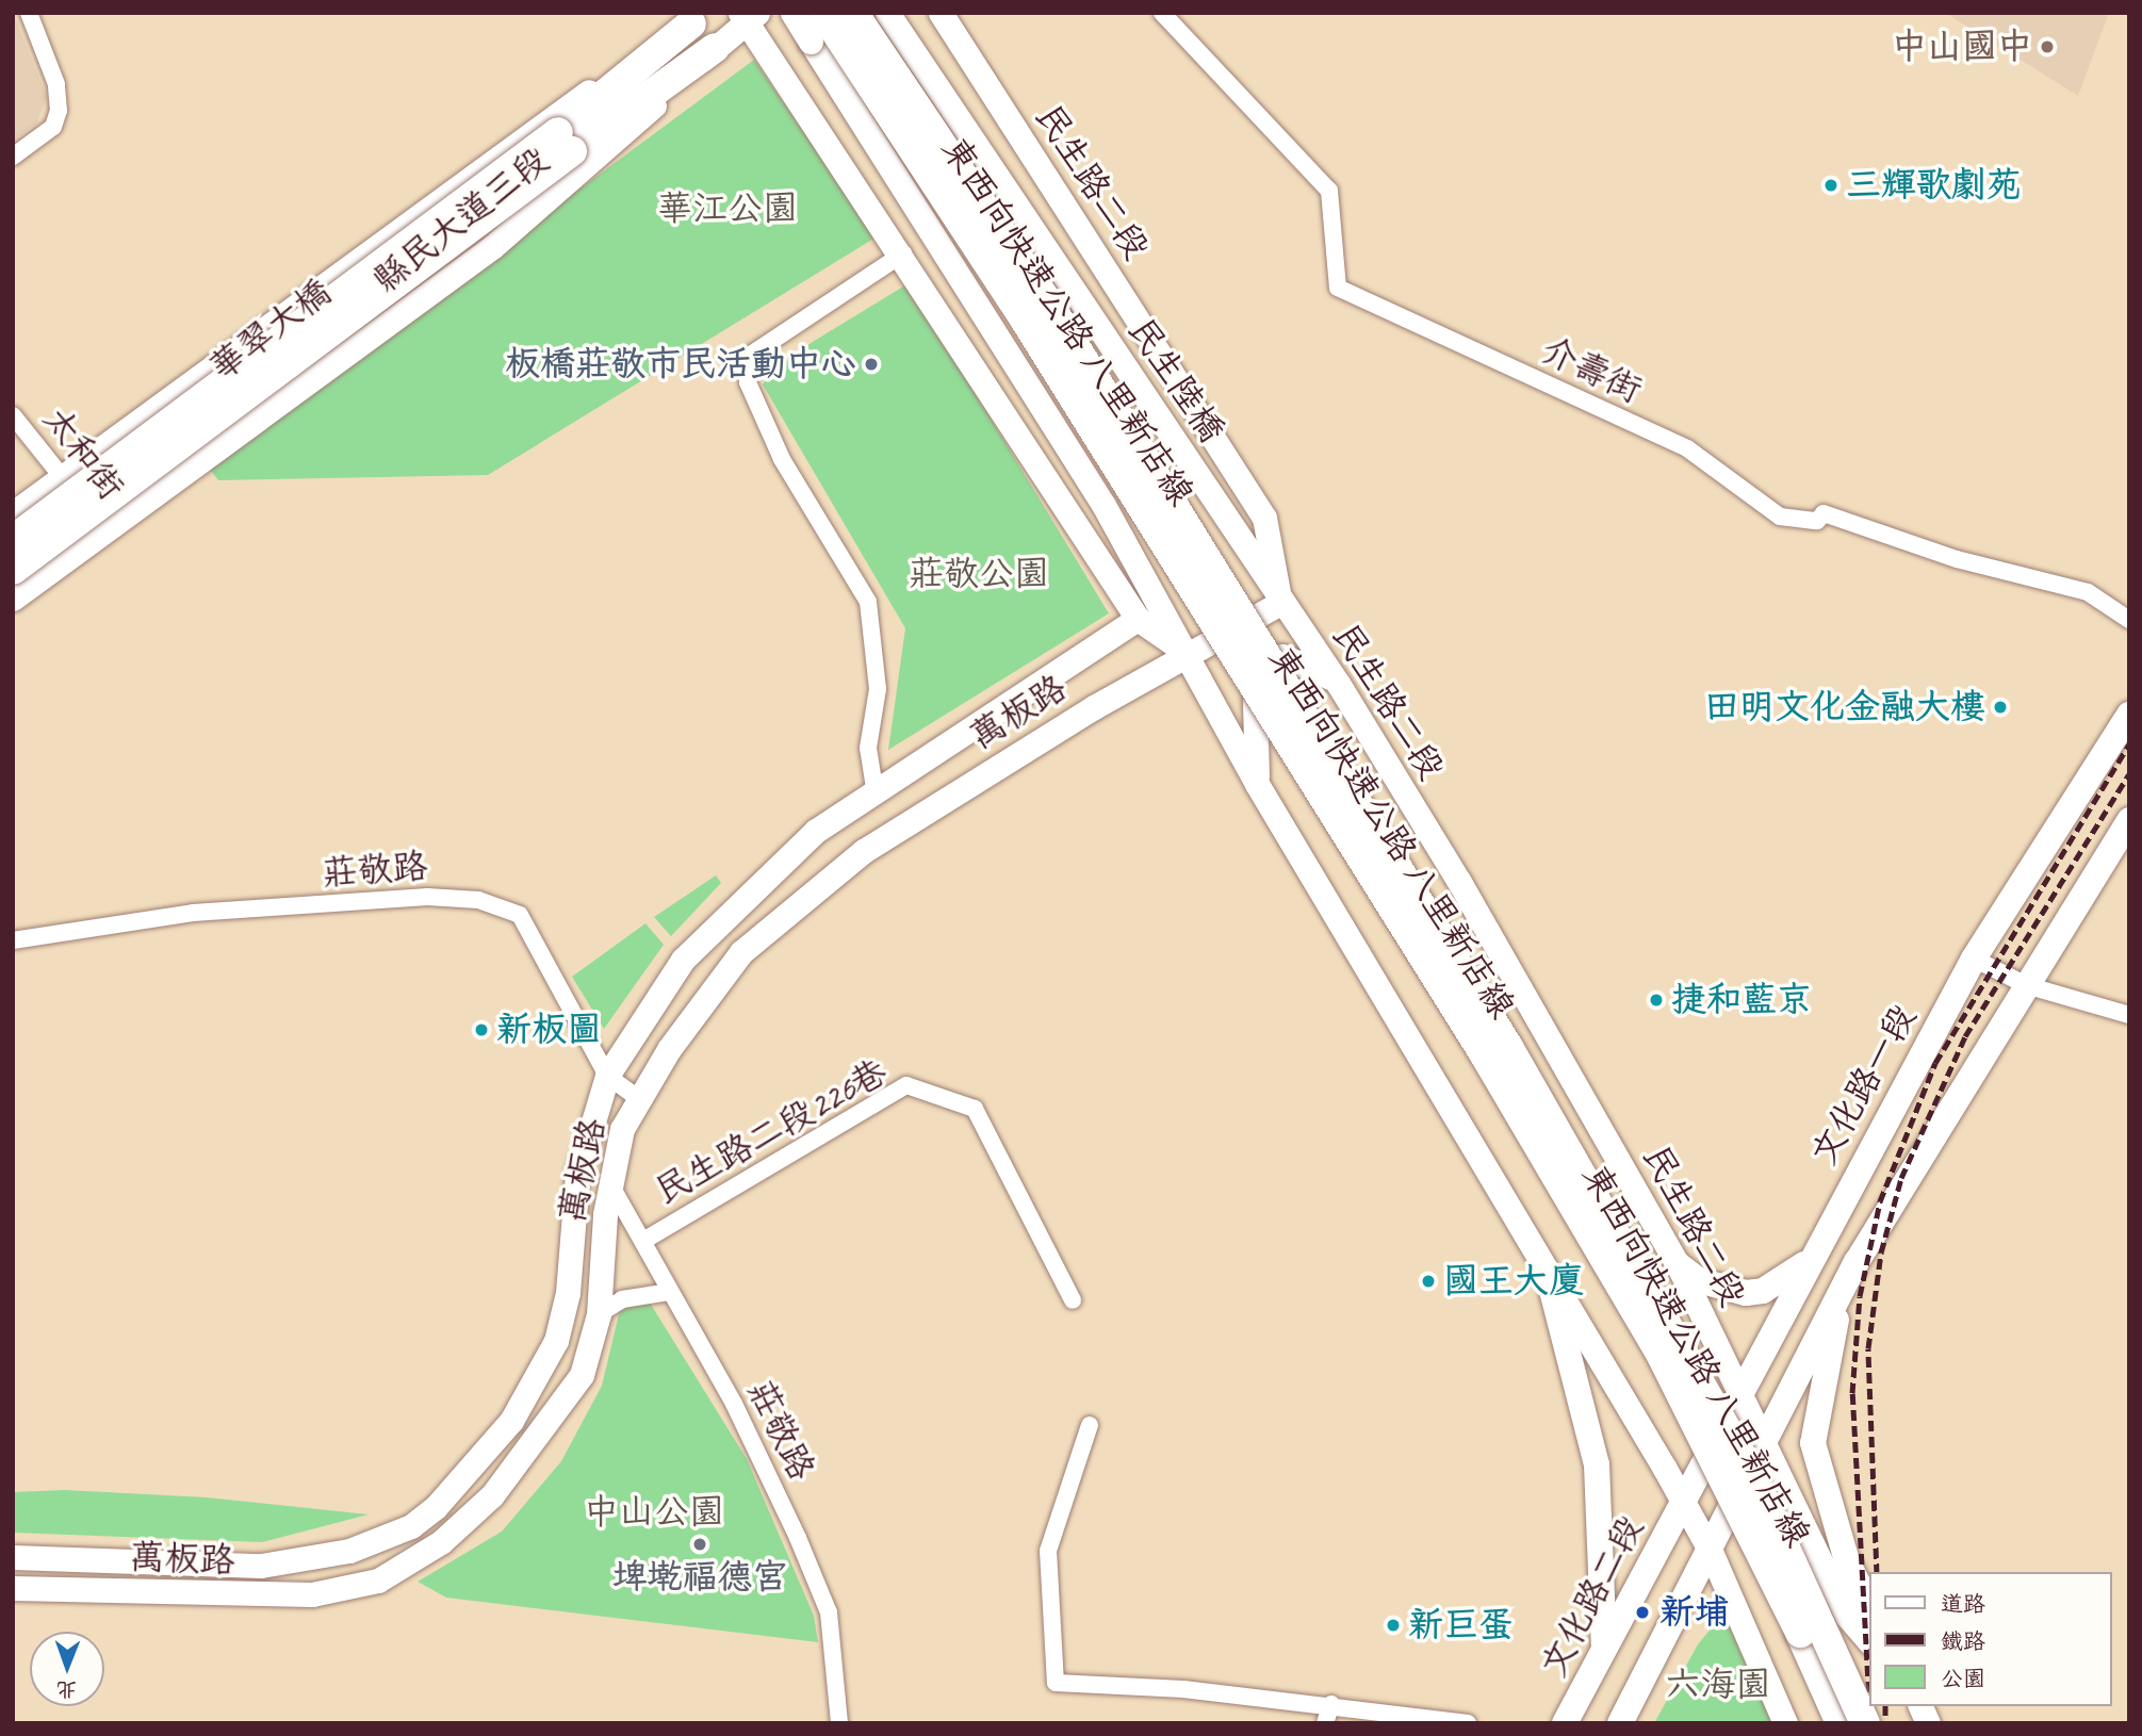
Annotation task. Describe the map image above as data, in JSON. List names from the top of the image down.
{
  "streets": {
    "highway": ["東西向快速公路 八里新店線", "華翠大橋"],
    "main road": [
      "民生路二段",
      "縣民大道三段",
      "民生陸橋",
      "萬板路",
      "文化路一段",
      "文化路二段"
    ],
    "street": [
      "介壽街",
      "太和街",
      "莊敬路",
      "民生路二段226巷"
    ]
  },
  "crossings": [
    ["民生路二段", "民生陸橋"],
    ["民生路二段", "萬板路"],
    ["民生路二段", "文化路一段"],
    ["縣民大道三段", "太和街"],
    ["民生陸橋", "萬板路"],
    ["萬板路", "莊敬路"],
    ["莊敬路", "民生路二段226巷"],
    ["文化路一段", "文化路二段"]
  ],
  "parks": [
    "華江公園",
    "莊敬公園",
    "中山公園",
    "六海園"
  ],
  "places": [
    "中山國中",
    "三輝歌劇苑",
    "板橋莊敬市民活動中心",
    "田明文化金融大樓",
    "捷和藍京",
    "新板圖",
    "國王大廈",
    "埤墘福德宮",
    "新埔",
    "新巨蛋"
  ],
  "legend": ["道路", "鐵路", "公園"],
  "north": "bottom"
}
